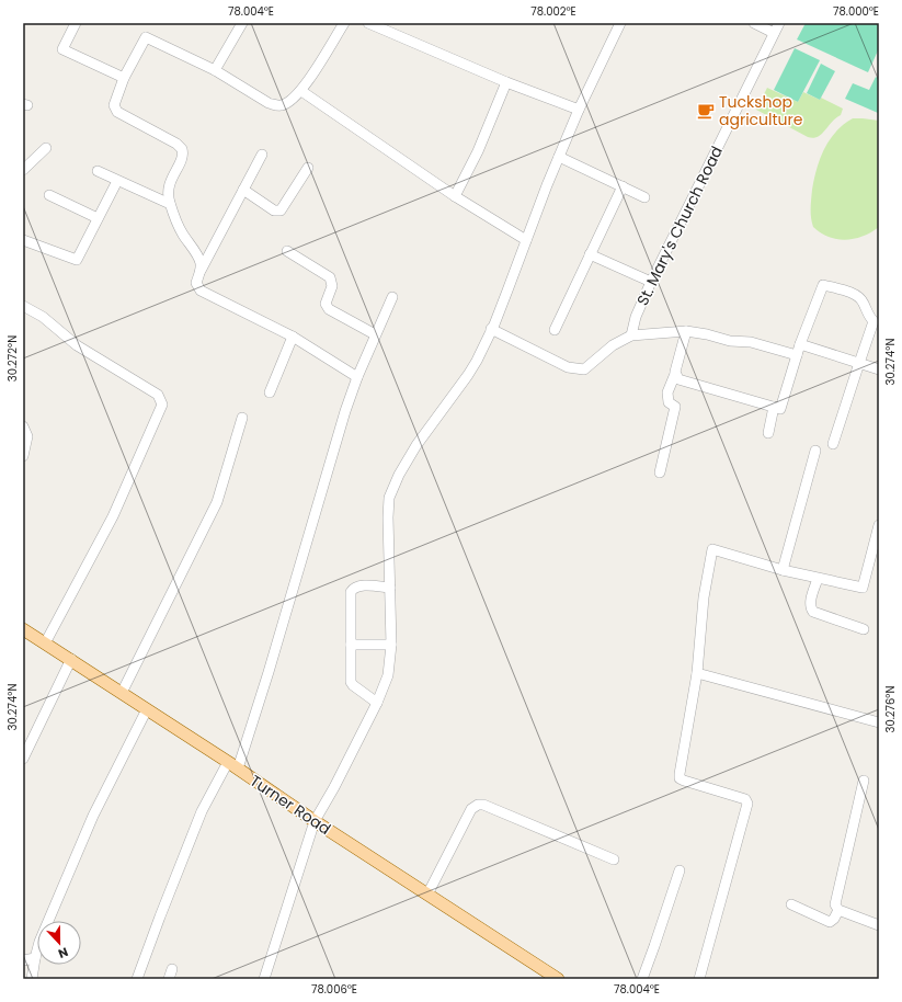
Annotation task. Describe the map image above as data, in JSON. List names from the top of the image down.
{
  "streets": {
    "main road": ["Turner Road"],
    "street": ["St. Mary's Church Road"]
  },
  "places": {
    "cafe": ["Tuckshop agriculture"]
  },
  "north": "bottom",
  "coordinates": [
    "78.004°E",
    "78.002°E",
    "78.000°E",
    "30.272°N",
    "30.274°N",
    "30.276°N",
    "78.006°E"
  ]
}
